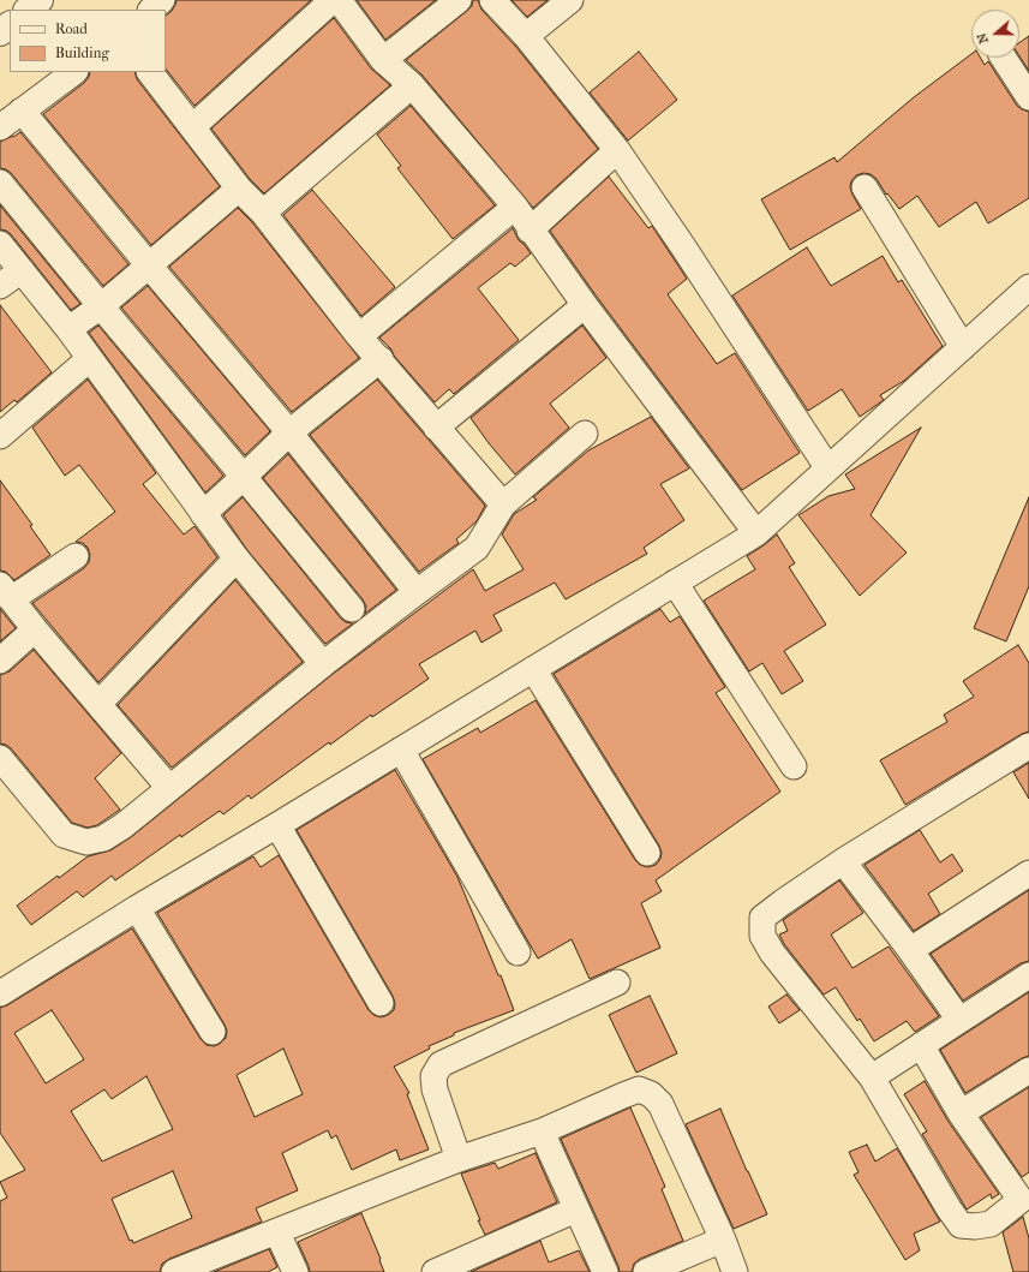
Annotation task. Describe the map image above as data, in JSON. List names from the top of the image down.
{
  "legend": ["Road", "Building"],
  "north": "left"
}
